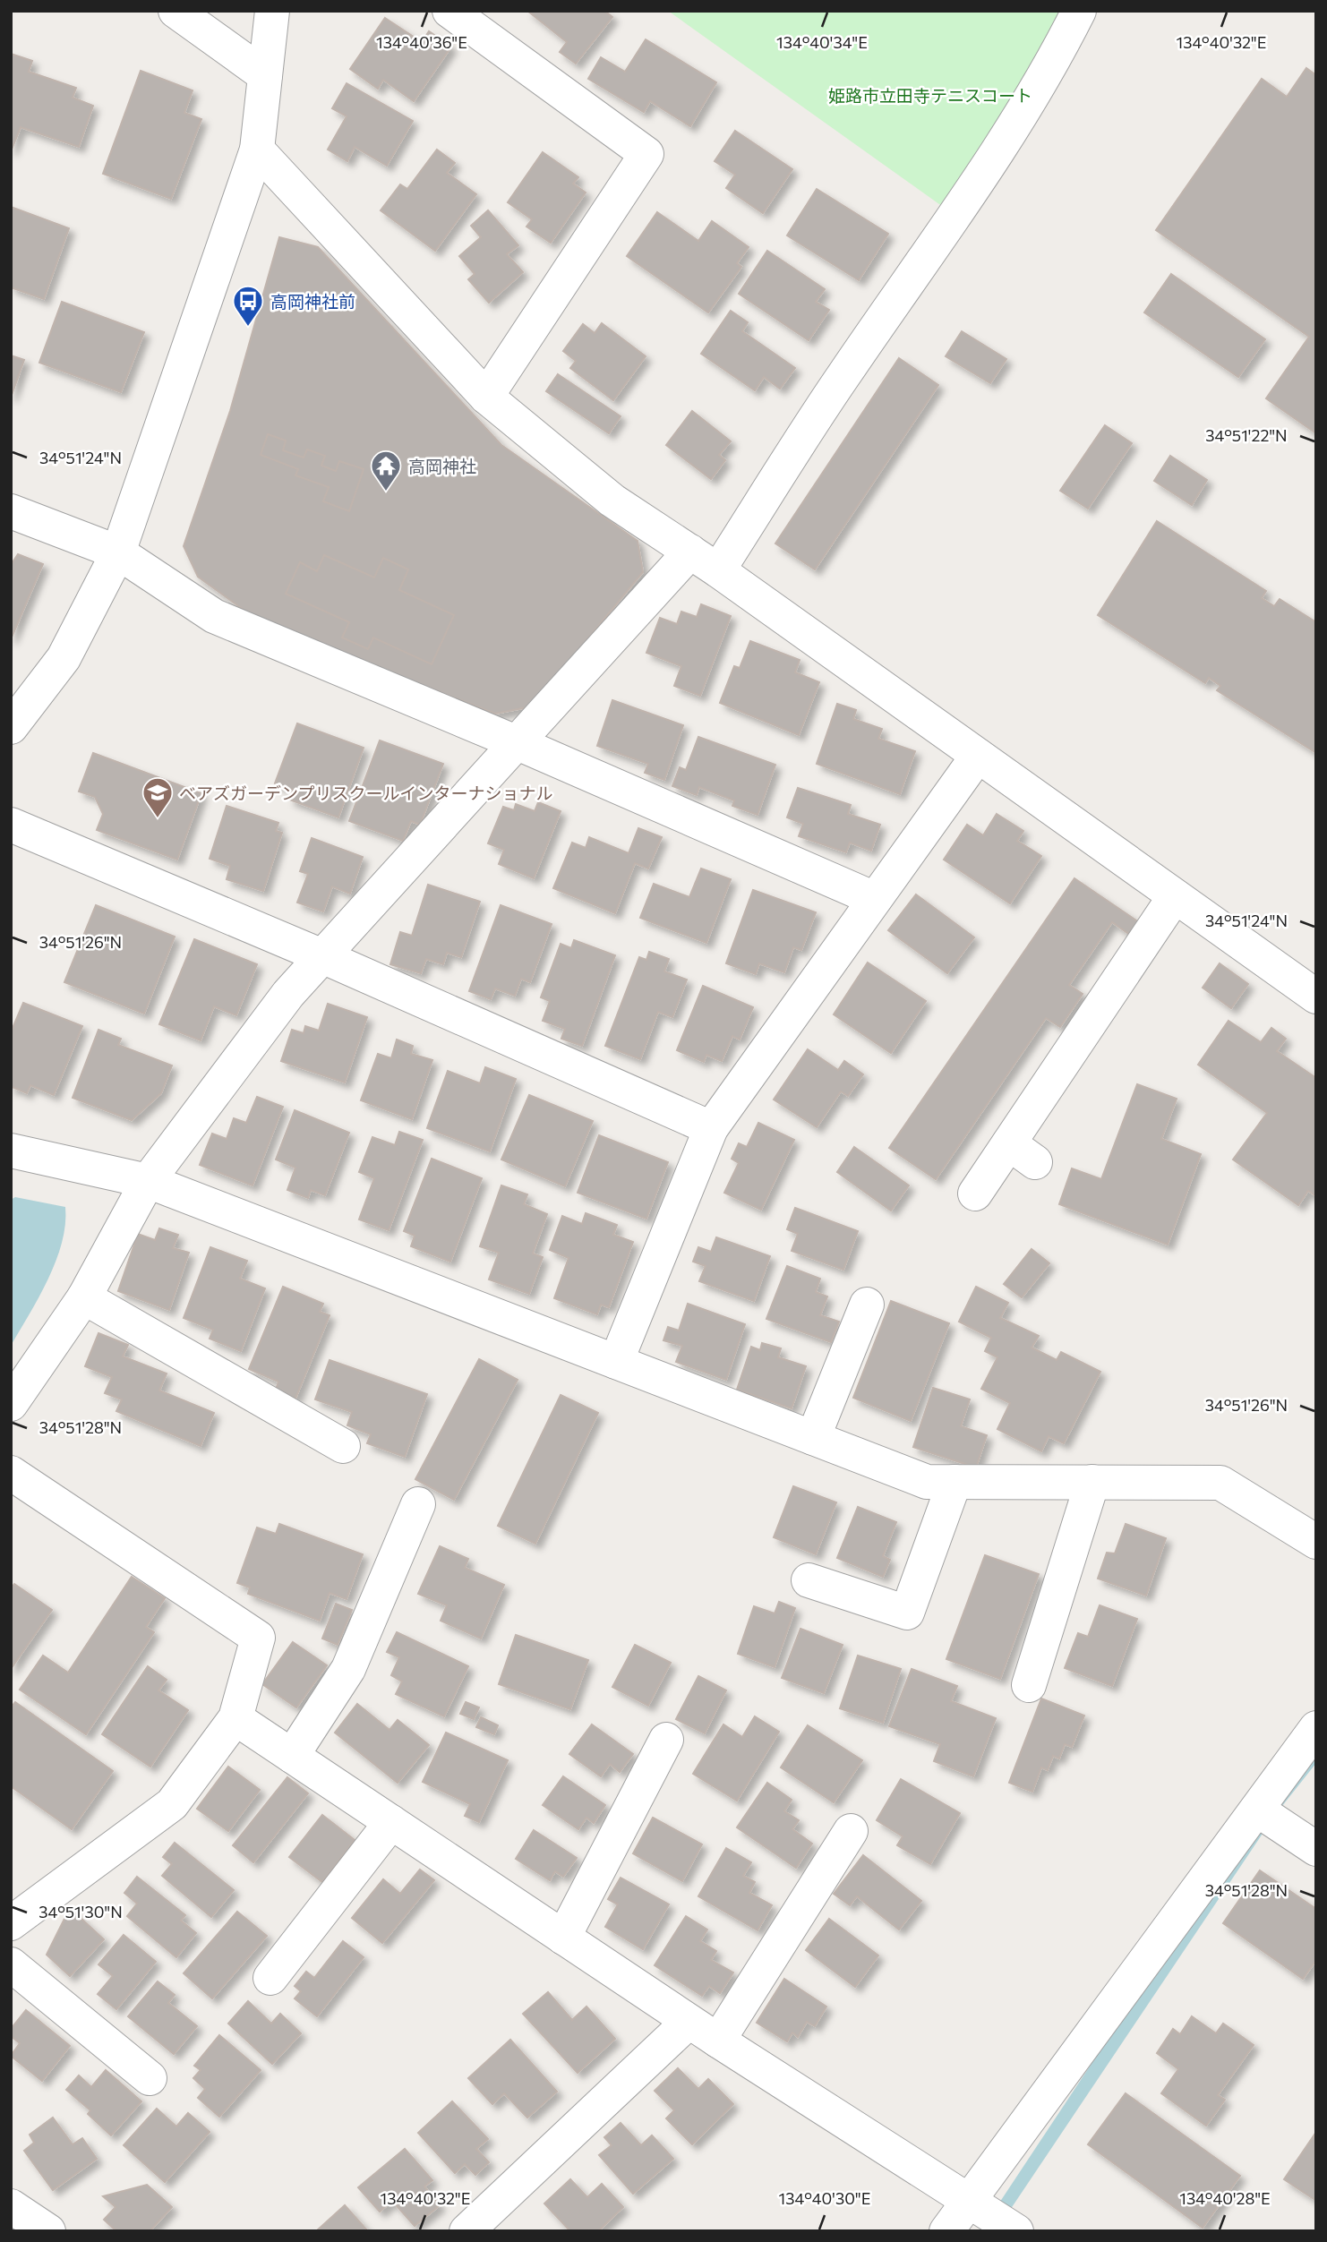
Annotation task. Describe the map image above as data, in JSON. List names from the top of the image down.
{
  "parks": ["姫路市立田寺テニスコート"],
  "places": {
    "bus stop": ["高岡神社前"],
    "temple": ["高岡神社"],
    "school or university": ["ベアズガーデンプリスクールインターナショナル"]
  },
  "coordinates": [
    "134°40'36\"E",
    "134°40'34\"E",
    "134°40'32\"E",
    "34°51'22\"N",
    "34°51'24\"N",
    "34°51'26\"N",
    "34°51'28\"N",
    "34°51'30\"N",
    "134°40'30\"E",
    "134°40'28\"E"
  ]
}
